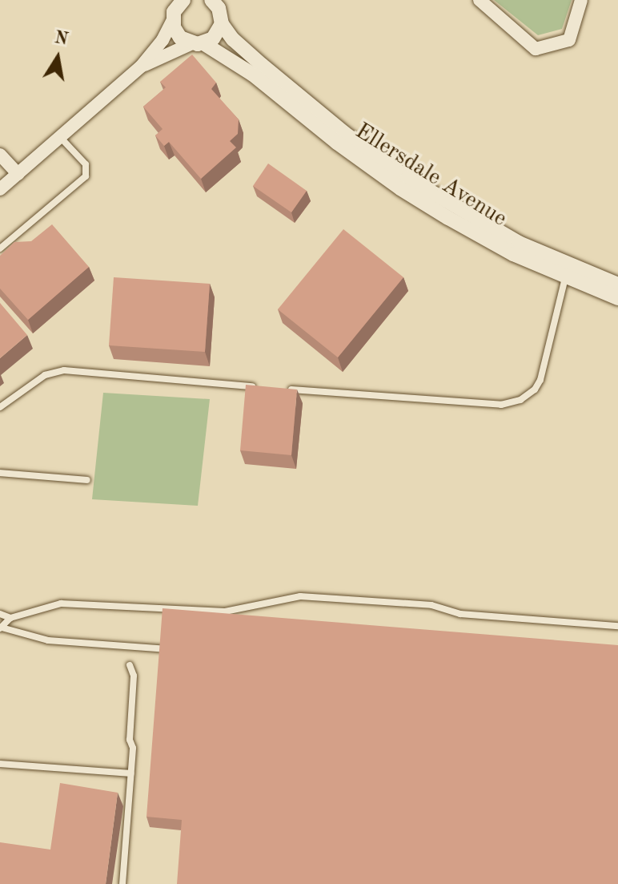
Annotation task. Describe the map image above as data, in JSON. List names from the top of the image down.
{
  "streets": {
    "street": ["Ellersdale Avenue"]
  },
  "north": "top"
}
